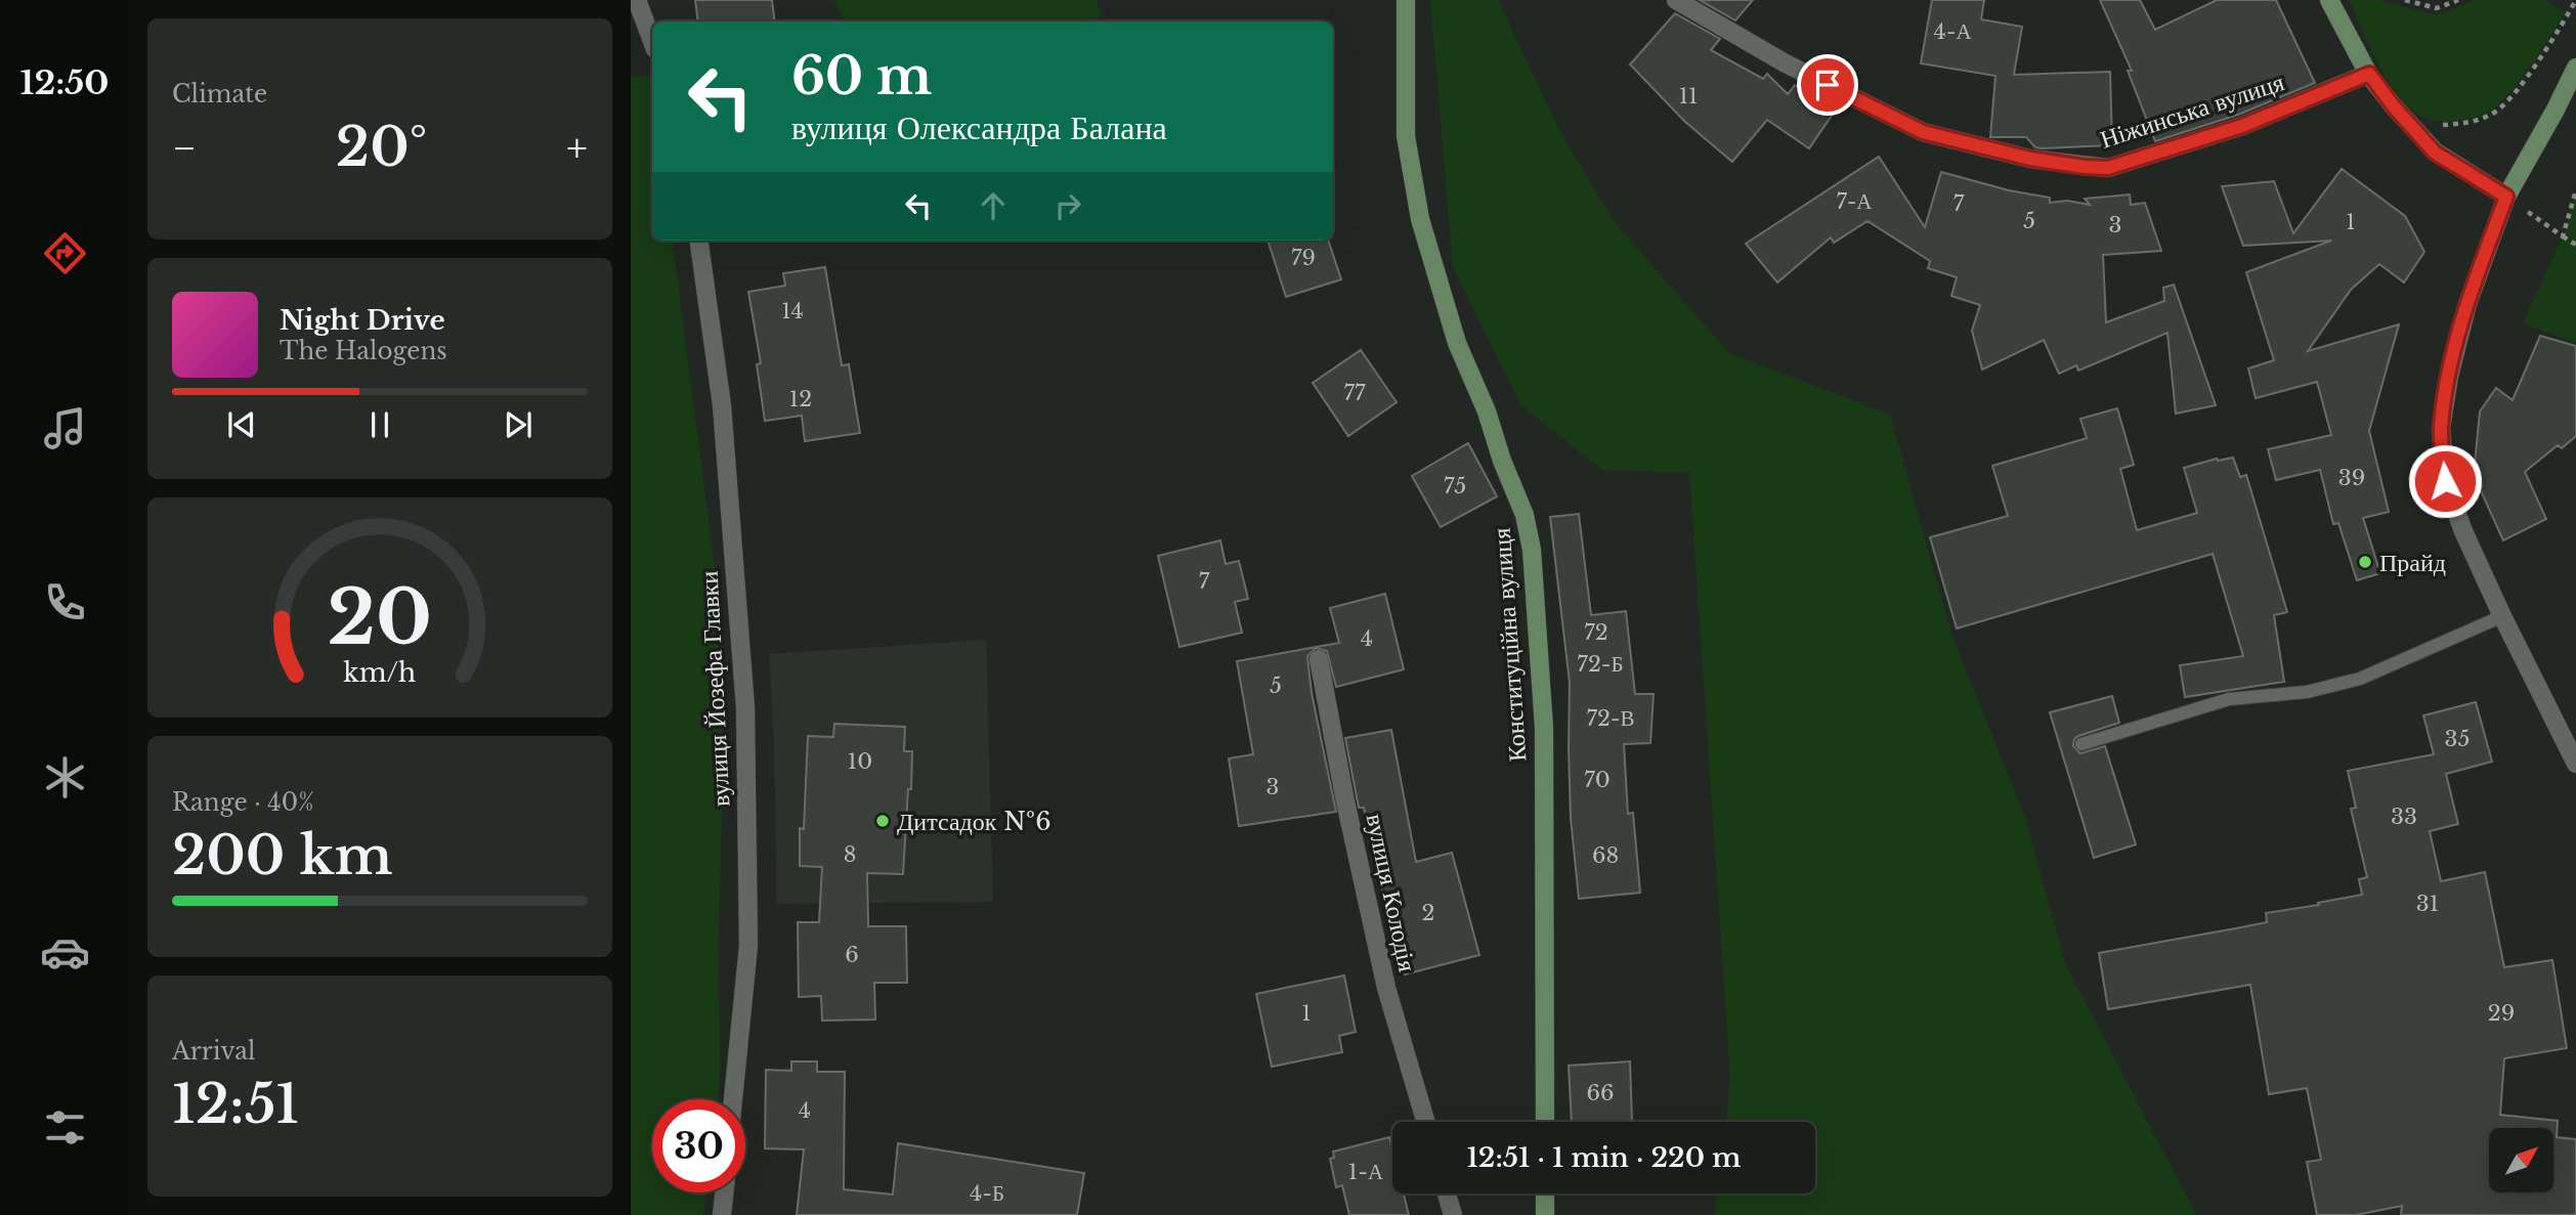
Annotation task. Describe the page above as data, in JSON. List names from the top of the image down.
{
  "streets": {
    "street": [
      "Ніжинська вулиця",
      "Конституційна вулиця",
      "вулиця Йозефа Главки",
      "вулиця Колодія"
    ]
  },
  "places": ["Прайд", "Дитсадок №6"],
  "house_numbers": [
    "4-А",
    "11",
    "7-А",
    "7",
    "5",
    "1",
    "3",
    "79",
    "14",
    "77",
    "12",
    "39",
    "75",
    "7",
    "72",
    "4",
    "72-Б",
    "5",
    "72-В",
    "35",
    "10",
    "70",
    "3",
    "33",
    "8",
    "68",
    "31",
    "2",
    "6",
    "1",
    "29",
    "66",
    "4",
    "1-А",
    "4-Б"
  ],
  "north": "top right",
  "page": {
    "tabs": "12:50",
    "tile": [
      "Climate",
      ["Range · 40%", "200 km"],
      ["Arrival", "12:51"]
    ],
    "turn": ["60 m", "вулиця Олександра Балана"],
    "heat": ["−", "20°", "+"],
    "song": ["Night Drive", "The Halogens"],
    "limit": "30",
    "trip": "12:51 · 1 min · 220 m",
    "gauge": ["20", "km/h"]
  }
}
